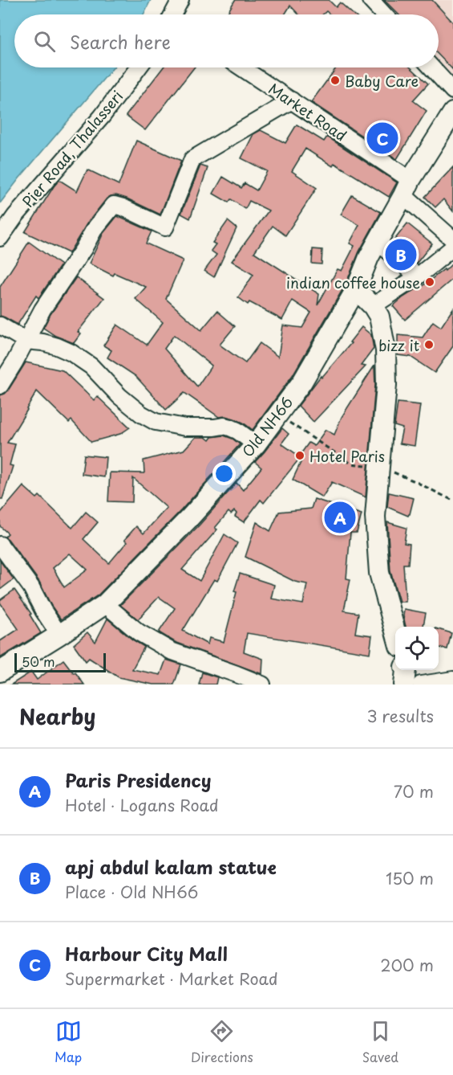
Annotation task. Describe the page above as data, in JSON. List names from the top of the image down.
{
  "streets": {
    "main road": ["Old NH66"],
    "street": ["Market Road", "Pier Road, Thalasseri"]
  },
  "crossings": [
    ["Market Road", "Old NH66"]
  ],
  "places": [
    "Baby Care",
    "indian coffee house",
    "bizz it",
    "Hotel Paris"
  ],
  "scale_bar": "50 m",
  "page": {
    "search": "Search here",
    "pins": ["C", "B", "A"],
    "scale": "50 m",
    "heading": ["Nearby", "3 results"],
    "list": [
      {
        "mark": "A",
        "name": "Paris Presidency",
        "note": "Hotel · Logans Road",
        "value": "70 m"
      },
      {
        "mark": "B",
        "name": "apj abdul kalam statue",
        "note": "Place · Old NH66",
        "value": "150 m"
      },
      {
        "mark": "C",
        "name": "Harbour City Mall",
        "note": "Supermarket · Market Road",
        "value": "200 m"
      }
    ],
    "nav": ["Map", "Directions", "Saved"]
  }
}
